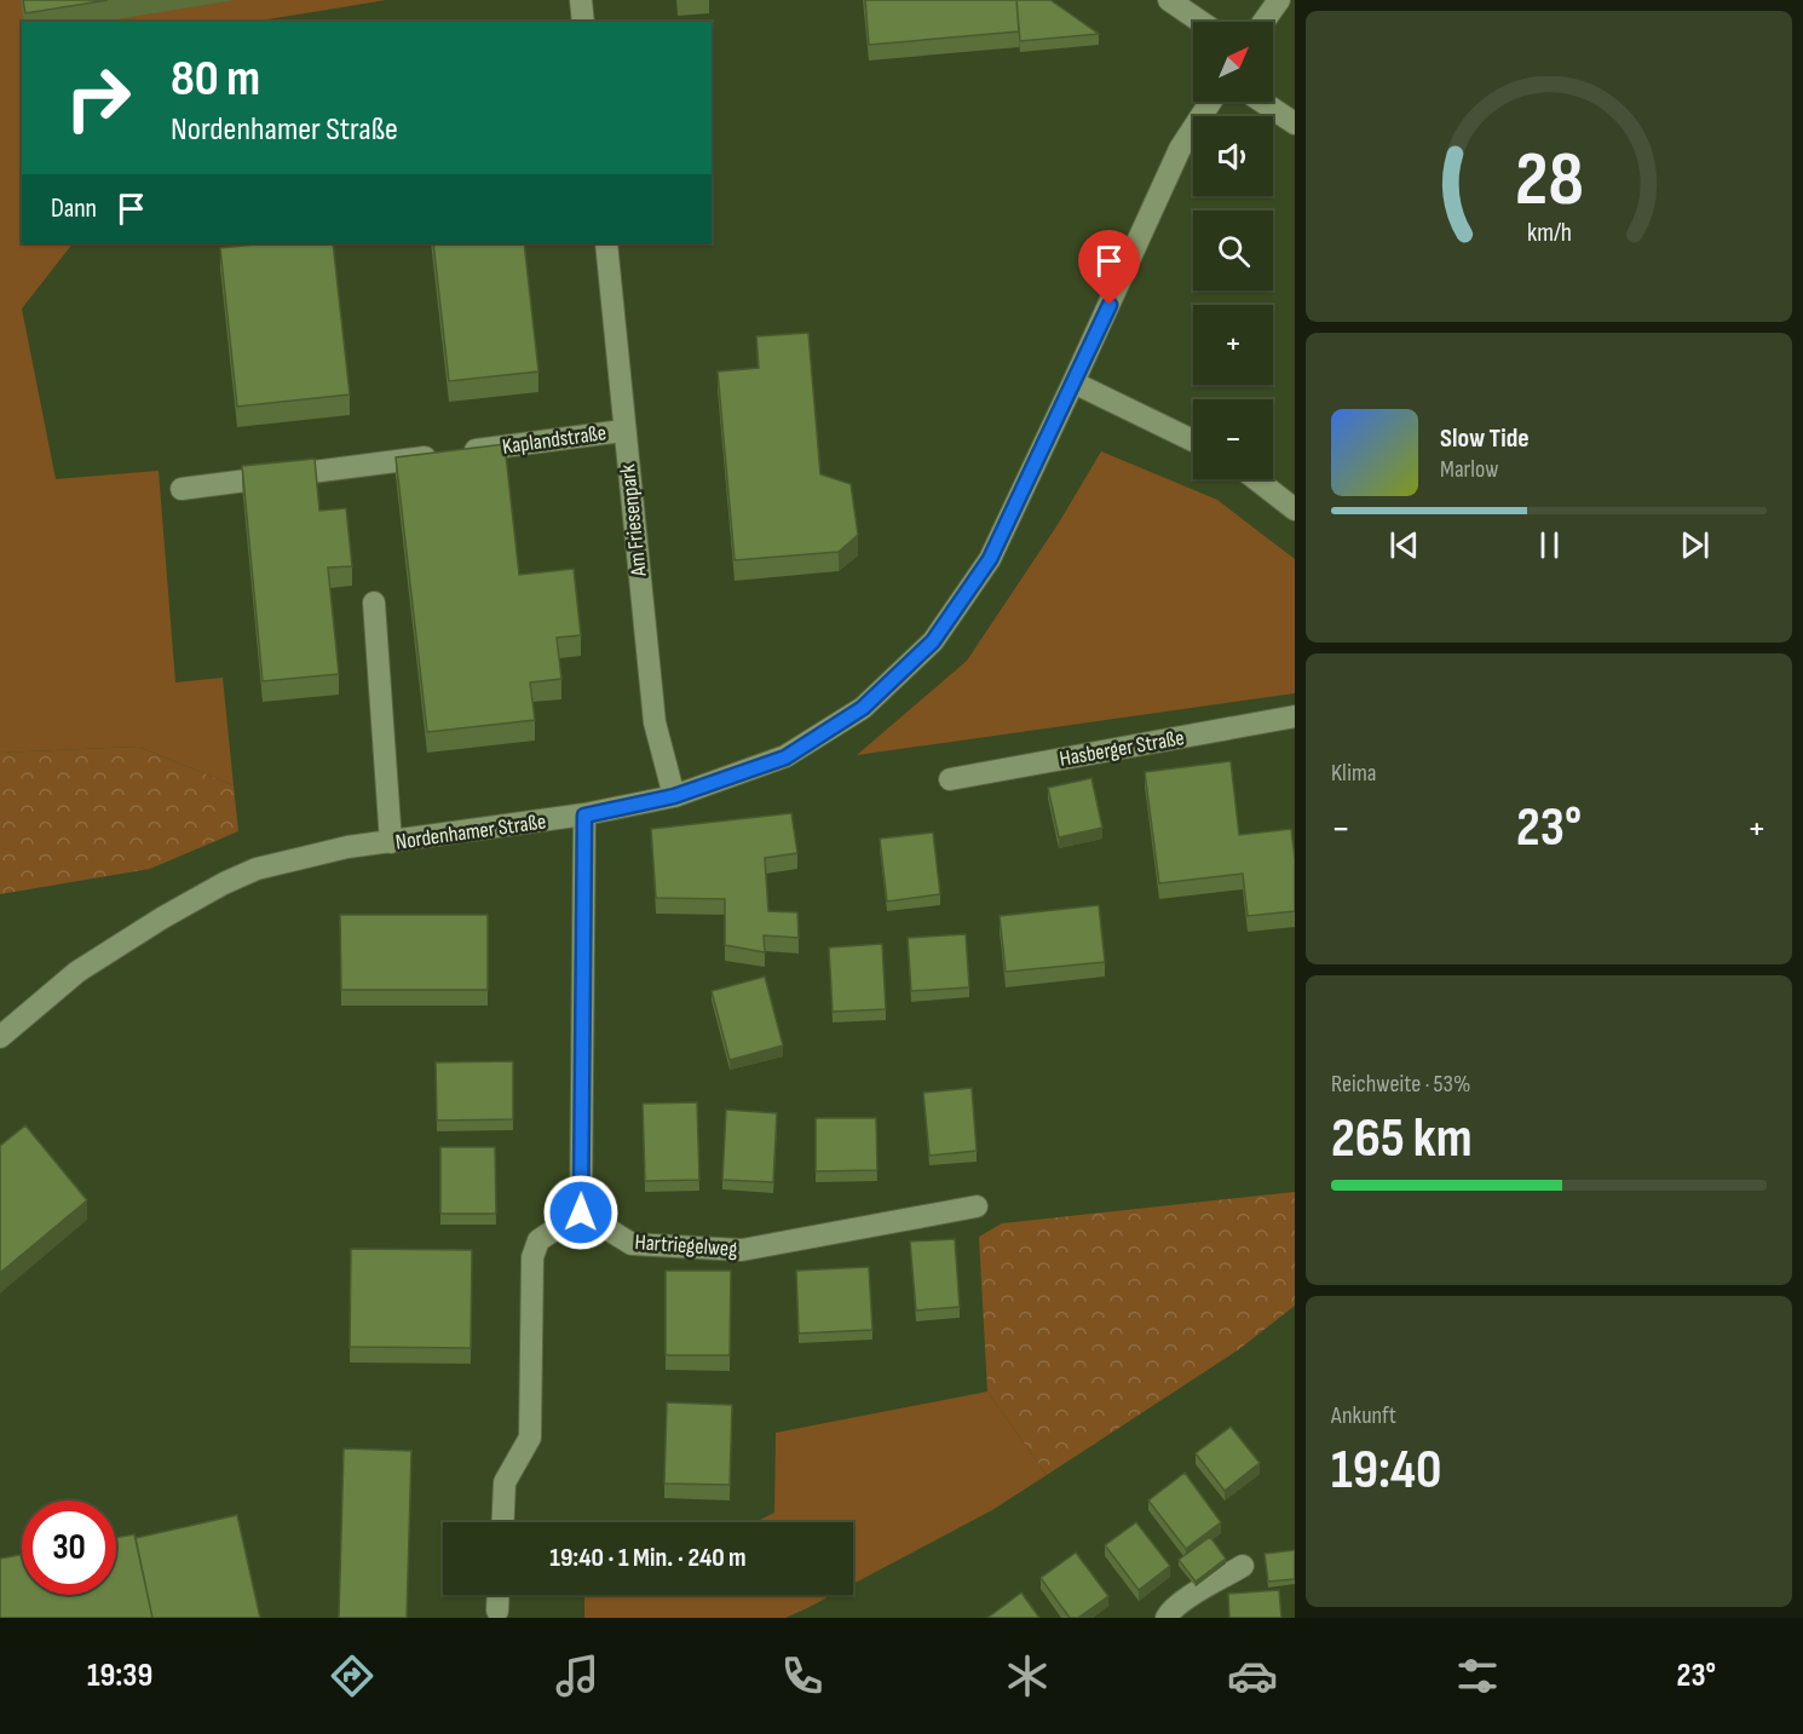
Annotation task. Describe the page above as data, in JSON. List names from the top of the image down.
{
  "streets": {
    "street": [
      "Kaplandstraße",
      "Am Friesenpark",
      "Hasberger Straße",
      "Nordenhamer Straße",
      "Hartriegelweg"
    ]
  },
  "crossings": [
    ["Kaplandstraße", "Am Friesenpark"],
    ["Am Friesenpark", "Nordenhamer Straße"]
  ],
  "north": "top right",
  "page": {
    "map_buttons": ["+", "−"],
    "turn": ["80 m", "Nordenhamer Straße"],
    "then": "Dann",
    "song": ["Slow Tide", "Marlow"],
    "tile": [
      "Klima",
      ["Reichweite · 53%", "265 km"],
      ["Ankunft", "19:40"]
    ],
    "heat": ["−", "23°", "+"],
    "limit": "30",
    "trip": "19:40 · 1 Min. · 240 m",
    "tabs": ["19:39", "23°"],
    "gauge": ["28", "km/h"]
  }
}
